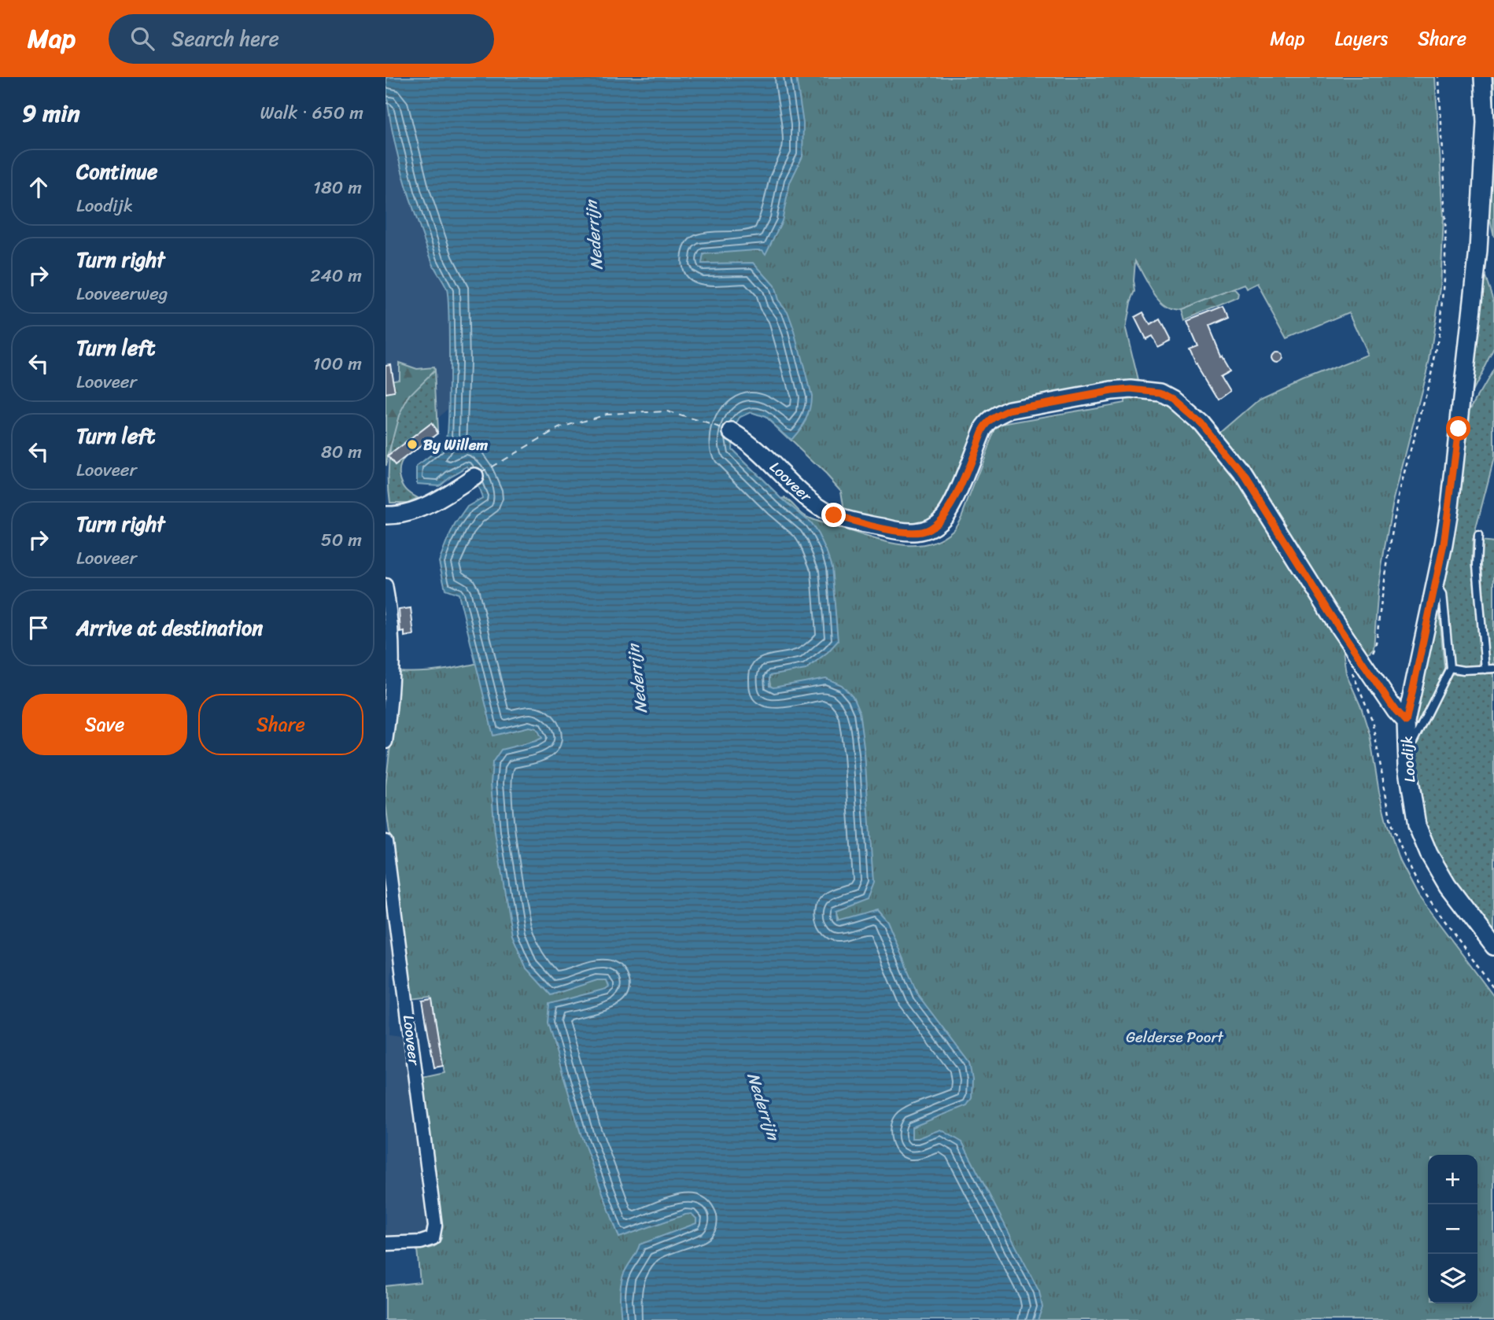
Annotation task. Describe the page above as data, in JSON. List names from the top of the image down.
{
  "streets": {
    "street": ["Looveer", "Loodijk"]
  },
  "water": ["Nederrijn"],
  "parks": ["Gelderse Poort"],
  "places": ["By Willem"],
  "page": {
    "header": "Map",
    "search": "Search here",
    "nav": ["Map", "Layers", "Share"],
    "heading": ["9 min", "Walk · 650 m"],
    "list": [
      ["Continue", "Loodijk", "180 m"],
      ["Turn right", "Looveerweg", "240 m"],
      ["Turn left", "Looveer", "100 m"],
      ["Turn left", "Looveer", "80 m"],
      ["Turn right", "Looveer", "50 m"],
      "Arrive at destination"
    ],
    "buttons": ["Save", "Share"],
    "map_buttons": ["+", "−"]
  }
}
